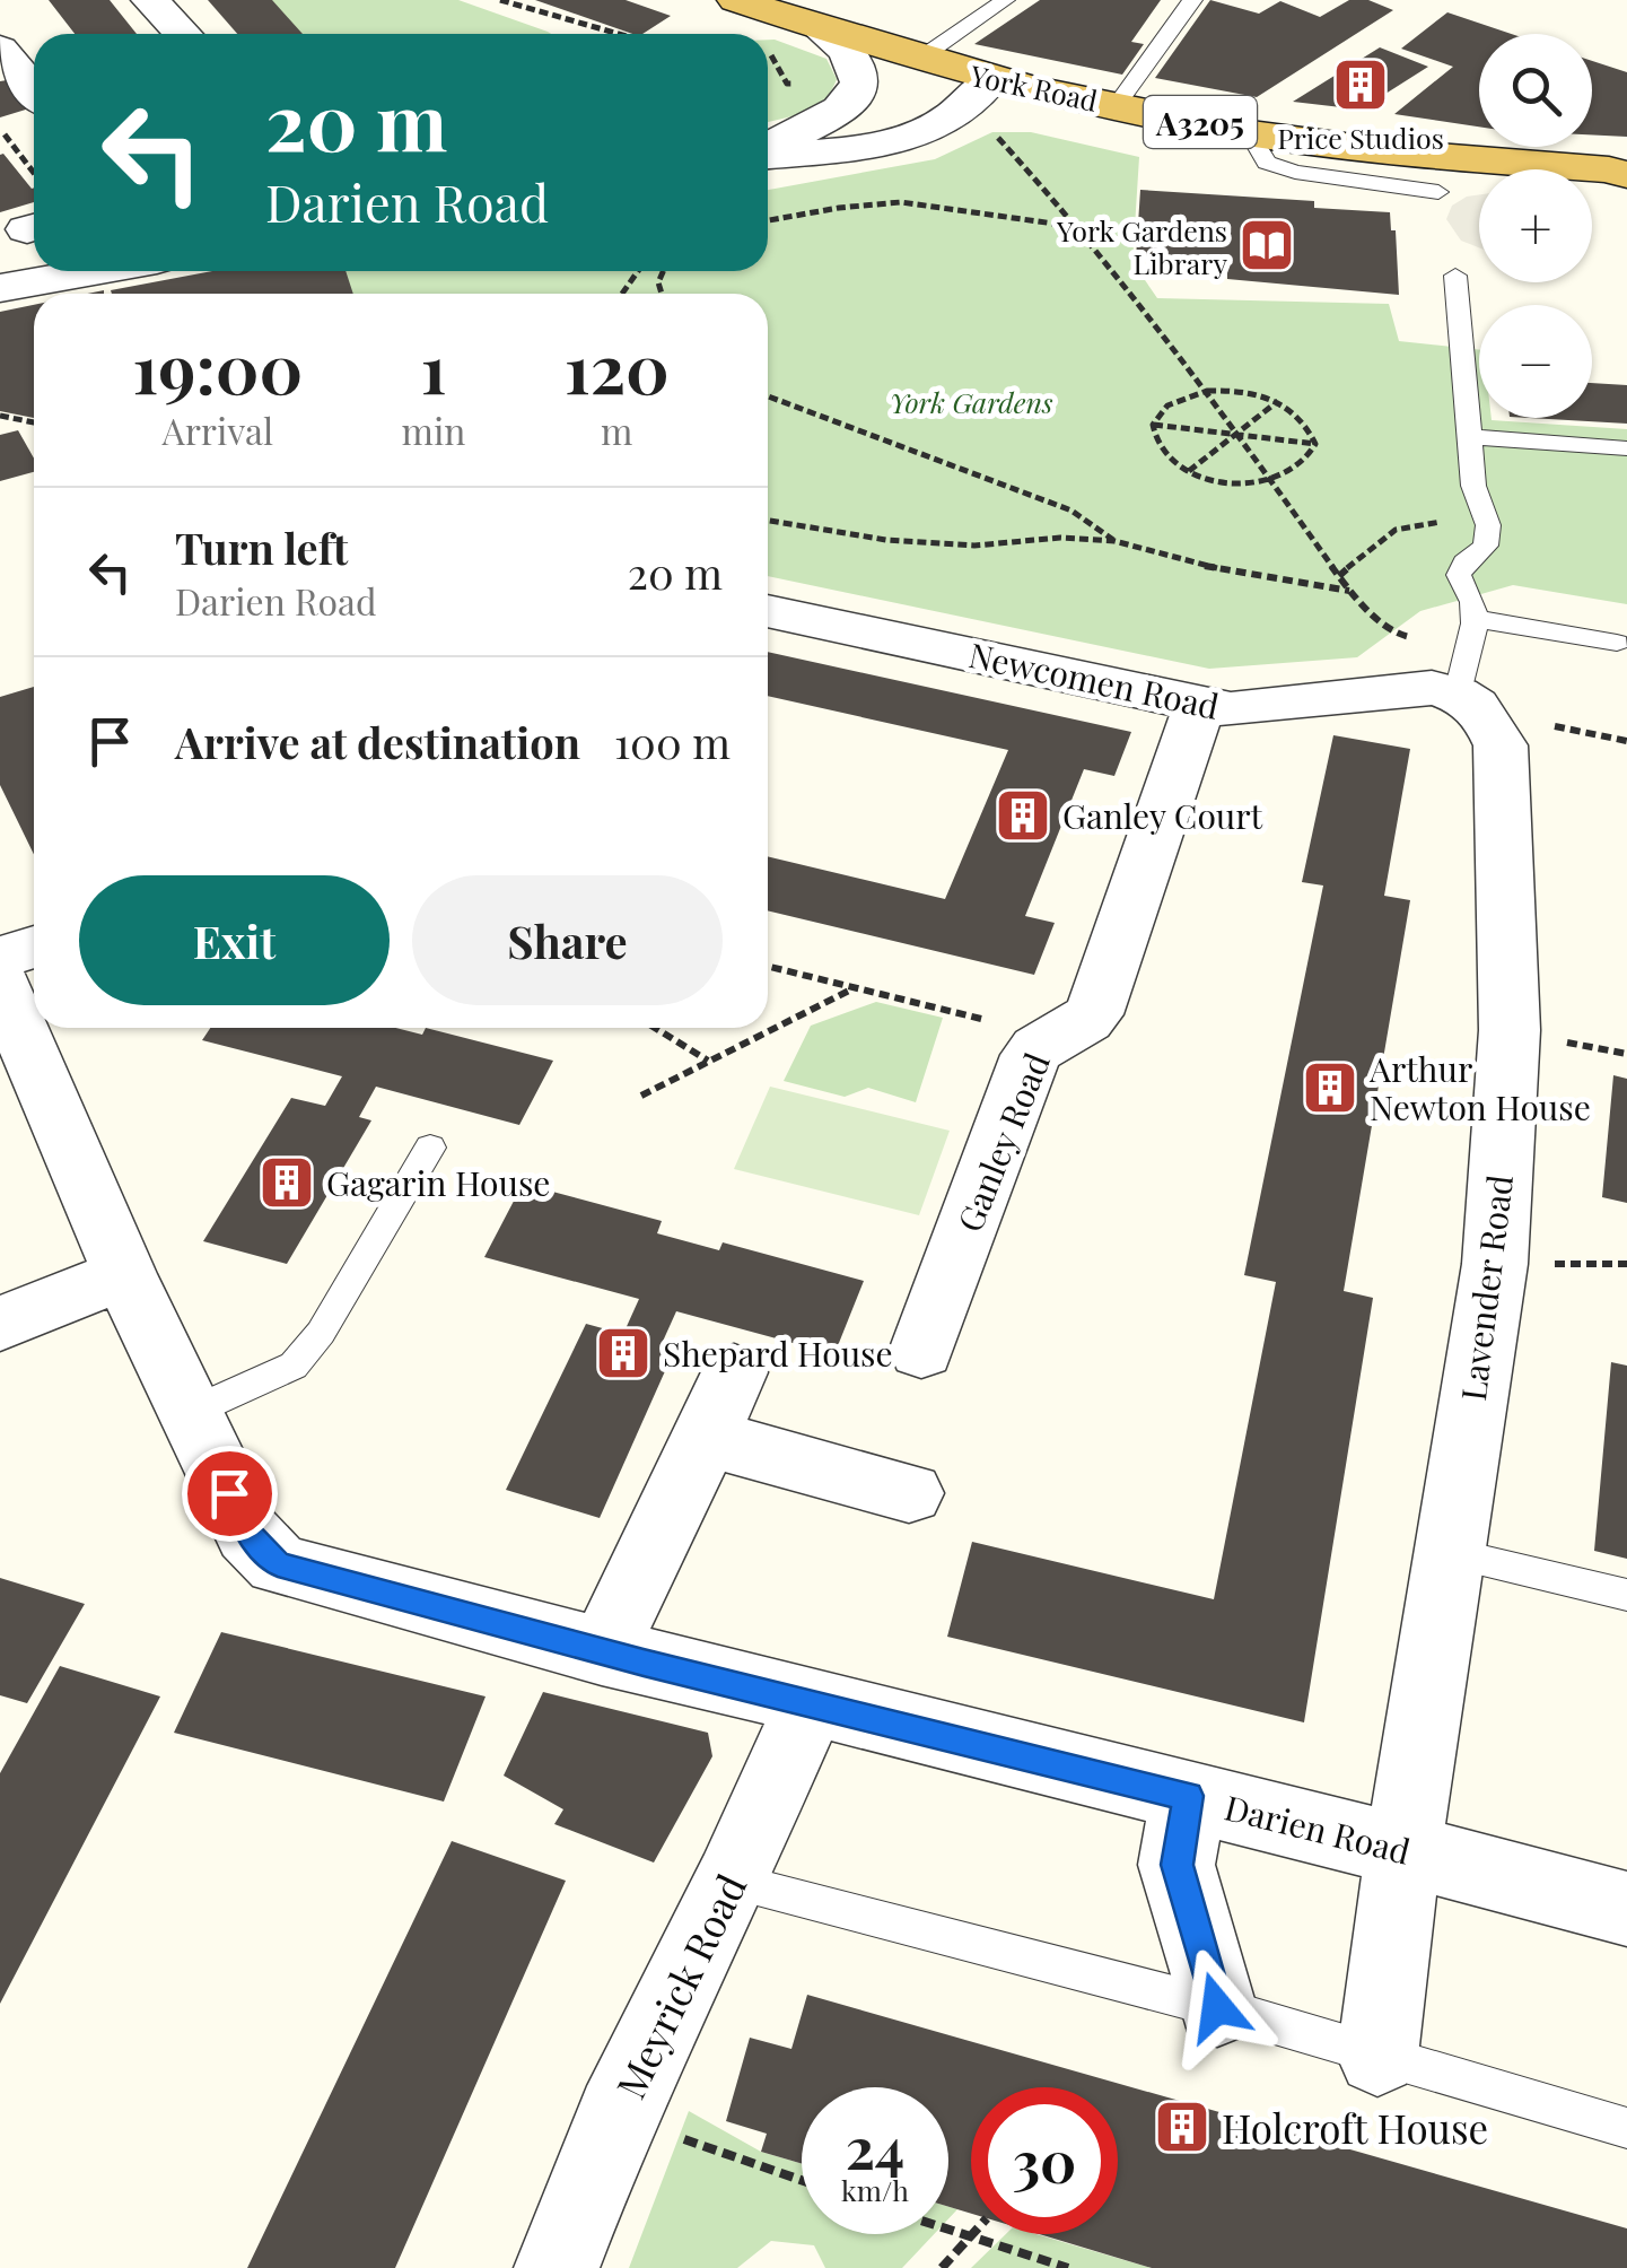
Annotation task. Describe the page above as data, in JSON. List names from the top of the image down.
{
  "streets": {
    "highway": ["York Road", "A3205"],
    "street": [
      "Newcomen Road",
      "Ganley Road",
      "Lavender Road",
      "Darien Road",
      "Meyrick Road"
    ]
  },
  "crossings": [
    ["Newcomen Road", "Ganley Road"],
    ["Newcomen Road", "Lavender Road"],
    ["Lavender Road", "Darien Road"],
    ["Darien Road", "Meyrick Road"]
  ],
  "parks": ["York Gardens"],
  "places": {
    "building": [
      "Price Studios",
      "Ganley Court",
      "Arthur Newton House",
      "Gagarin House",
      "Shepard House",
      "Holcroft House"
    ],
    "library": ["York Gardens Library"]
  },
  "page": {
    "map_buttons": ["+", "−"],
    "turn": ["20 m", "Darien Road"],
    "eta": [
      "19:00",
      "Arrival",
      "1",
      "min",
      "120",
      "m"
    ],
    "list": [
      {
        "name": "Turn left",
        "note": "Darien Road",
        "value": "20 m"
      },
      {
        "name": "Arrive at destination",
        "value": "100 m"
      }
    ],
    "buttons": ["Exit", "Share"],
    "speed": "24 km/h",
    "limit": "30"
  }
}
